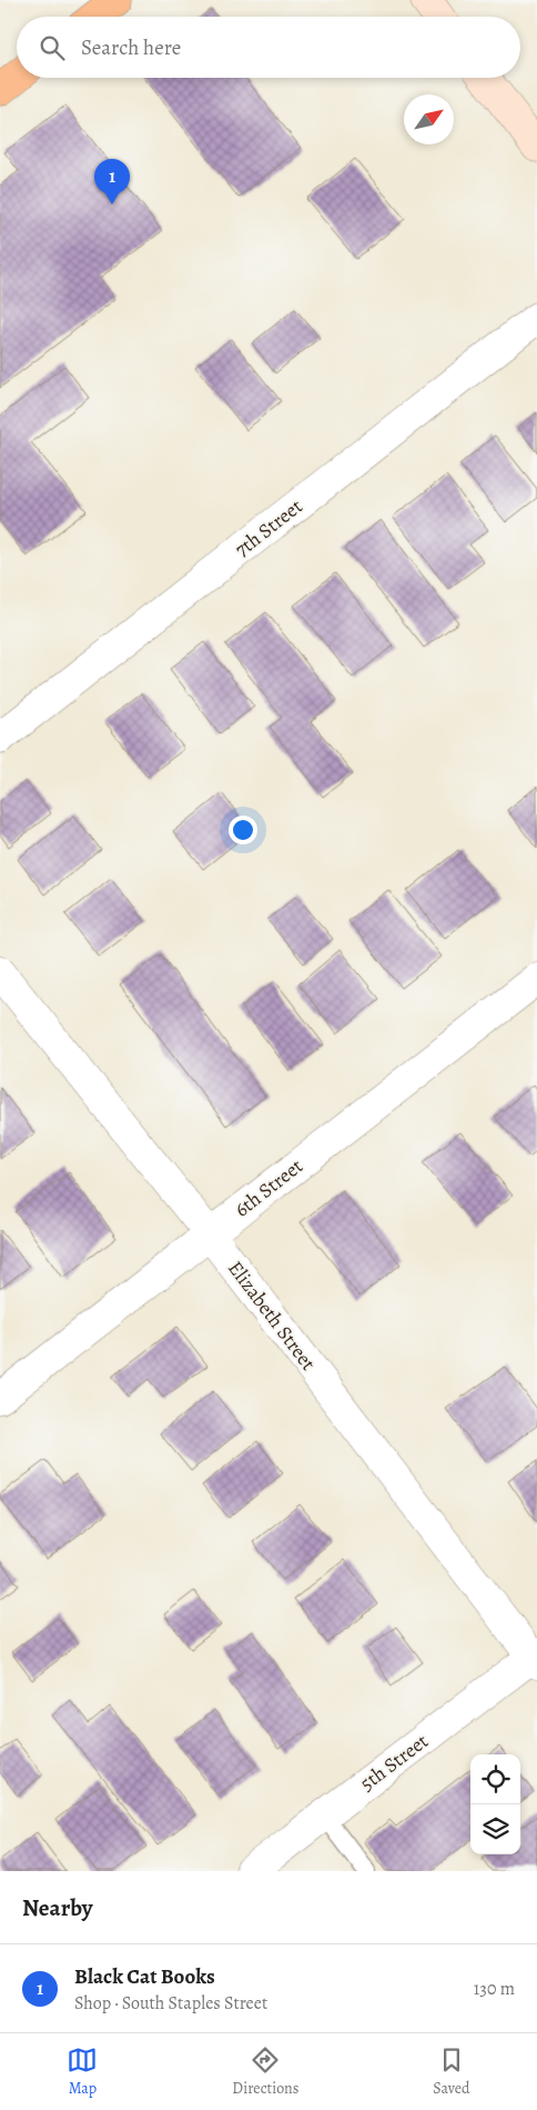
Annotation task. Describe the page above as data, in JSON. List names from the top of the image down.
{
  "streets": {
    "street": [
      "7th Street",
      "6th Street",
      "Elizabeth Street",
      "5th Street"
    ]
  },
  "crossings": [
    ["6th Street", "Elizabeth Street"],
    ["Elizabeth Street", "5th Street"]
  ],
  "north": "top right",
  "page": {
    "search": "Search here",
    "pins": "1",
    "heading": "Nearby",
    "list": [
      {
        "mark": "1",
        "name": "Black Cat Books",
        "note": "Shop · South Staples Street",
        "value": "130 m"
      }
    ],
    "nav": ["Map", "Directions", "Saved"]
  }
}
